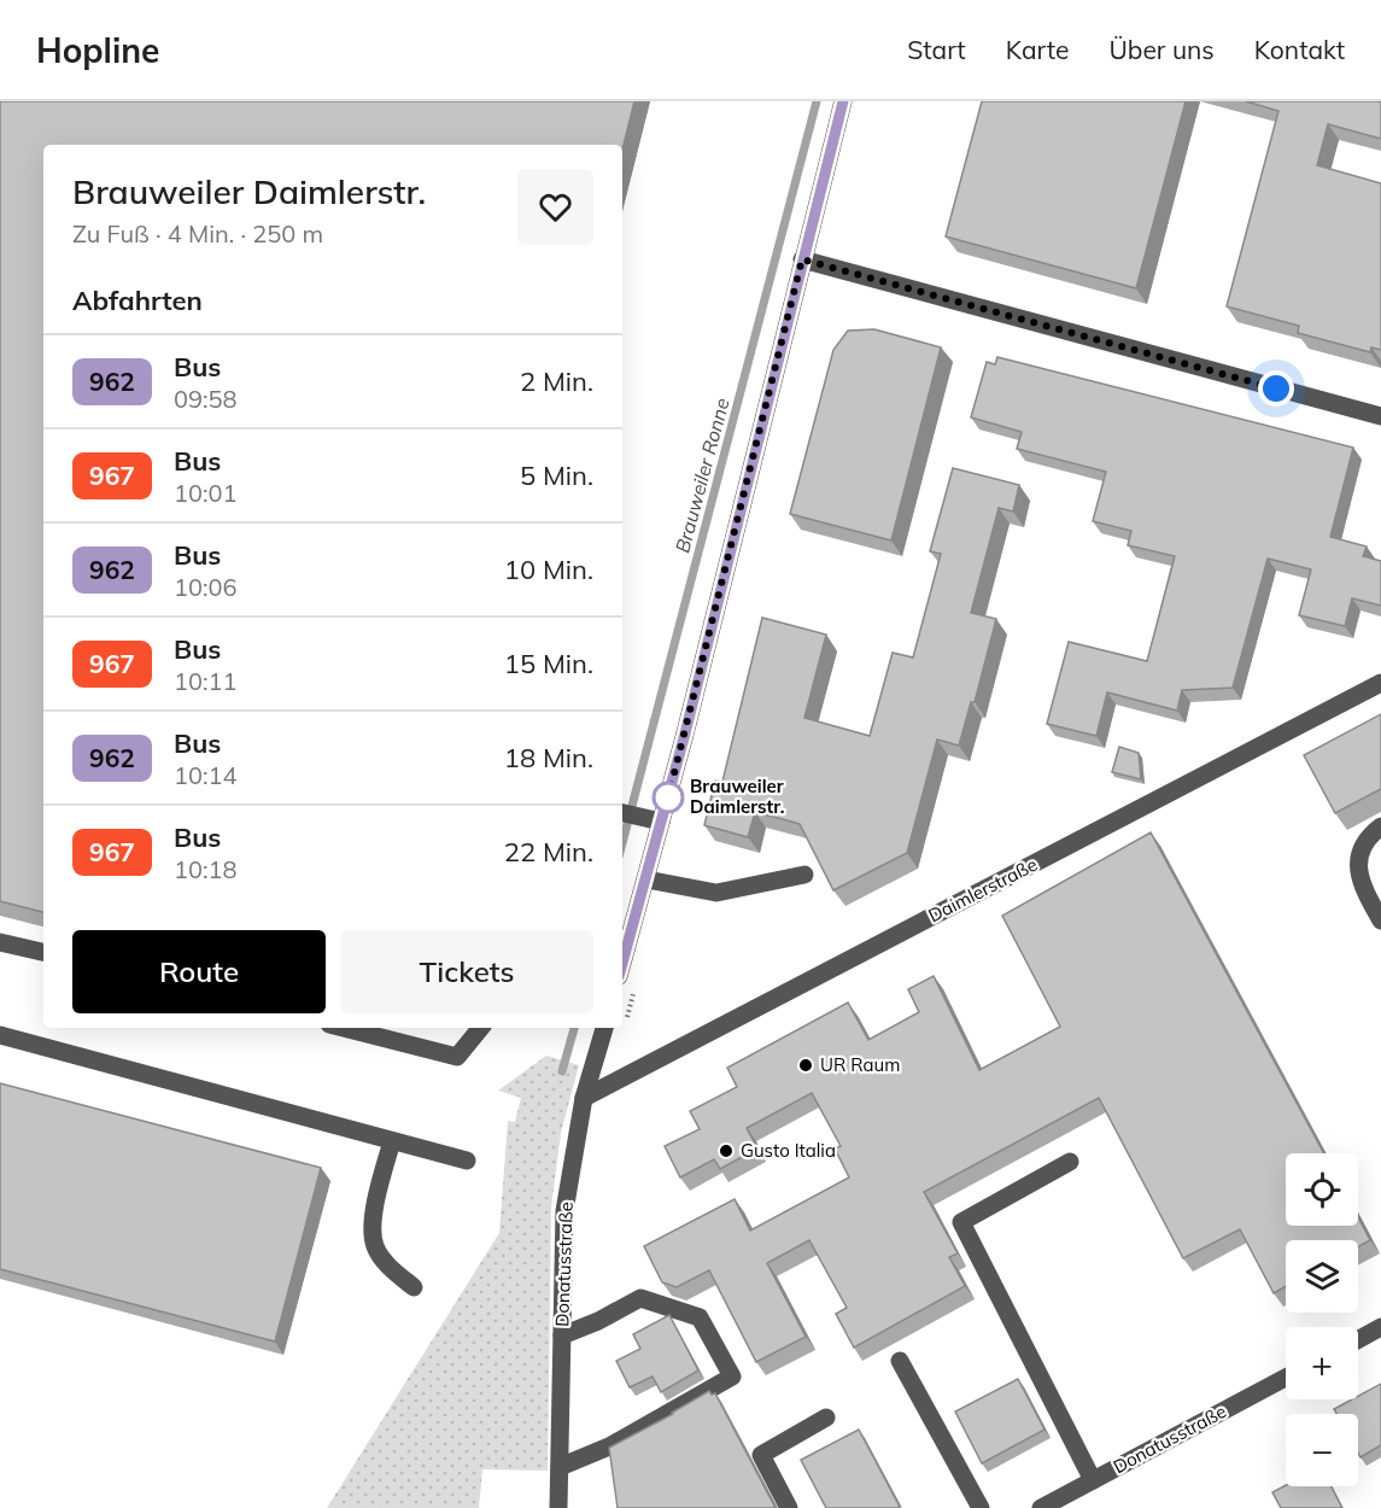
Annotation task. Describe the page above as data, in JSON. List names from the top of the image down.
{
  "streets": {
    "street": ["Daimlerstraße", "Donatusstraße"]
  },
  "crossings": [
    ["Daimlerstraße", "Donatusstraße"]
  ],
  "water": ["Brauweiler Ronne"],
  "places": ["Brauweiler Daimlerstr.", "UR Raum", "Gusto Italia"],
  "lines": ["bus line 962"],
  "page": {
    "header": "Hopline",
    "nav": [
      "Start",
      "Karte",
      "Über uns",
      "Kontakt"
    ],
    "heading": [
      ["Brauweiler Daimlerstr.", "Zu Fuß · 4 Min. · 250 m"],
      "Abfahrten"
    ],
    "list": [
      {
        "mark": "962",
        "name": "Bus",
        "note": "09:58",
        "value": "2 Min."
      },
      {
        "mark": "967",
        "name": "Bus",
        "note": "10:01",
        "value": "5 Min."
      },
      {
        "mark": "962",
        "name": "Bus",
        "note": "10:06",
        "value": "10 Min."
      },
      {
        "mark": "967",
        "name": "Bus",
        "note": "10:11",
        "value": "15 Min."
      },
      {
        "mark": "962",
        "name": "Bus",
        "note": "10:14",
        "value": "18 Min."
      },
      {
        "mark": "967",
        "name": "Bus",
        "note": "10:18",
        "value": "22 Min."
      }
    ],
    "buttons": ["Route", "Tickets"],
    "map_buttons": ["+", "−"]
  }
}
